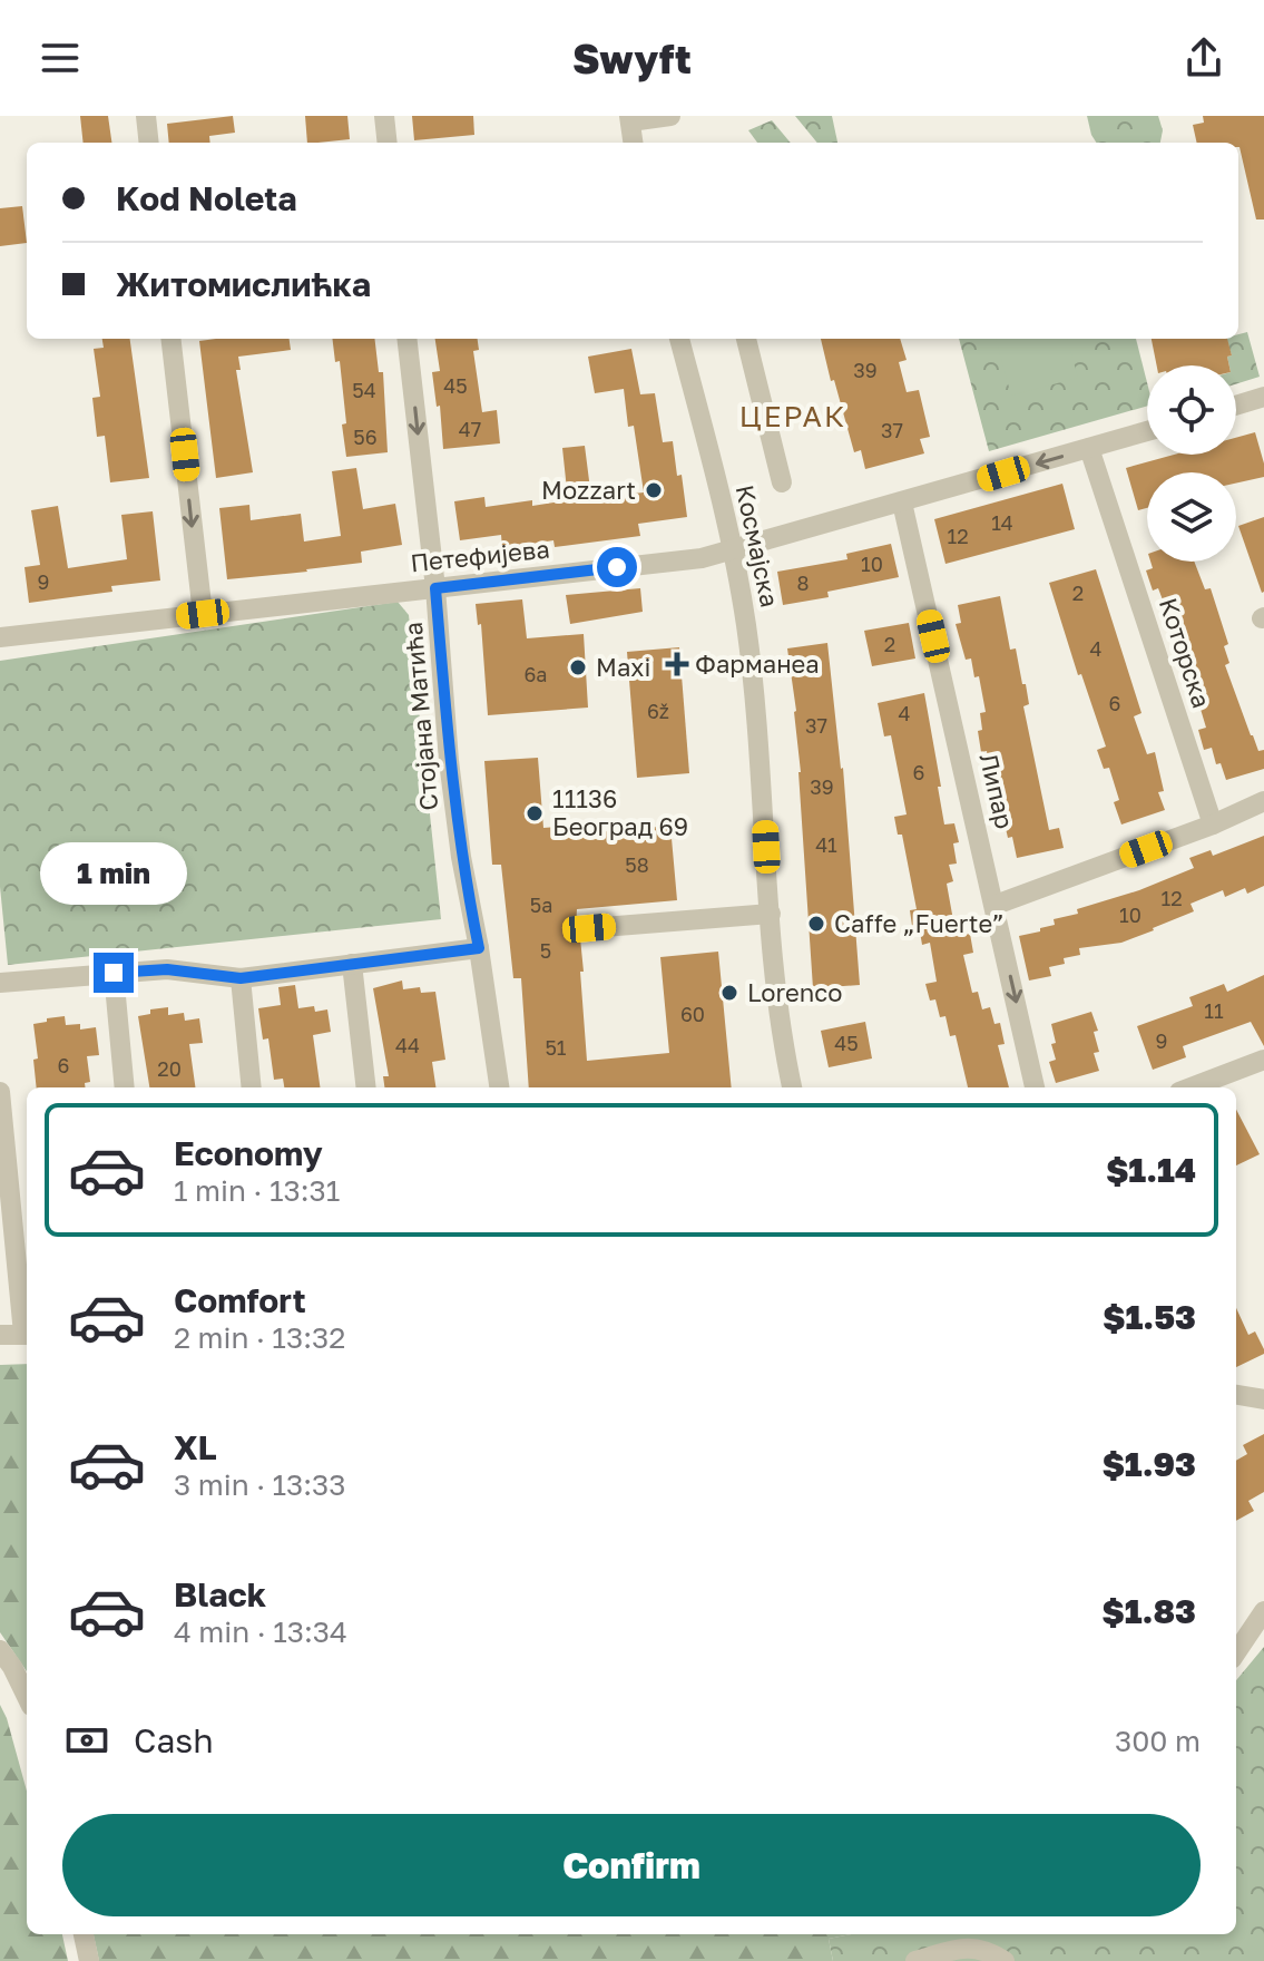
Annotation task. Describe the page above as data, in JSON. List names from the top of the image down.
{
  "streets": {
    "street": [
      "Космајска",
      "Петефијева",
      "Которска",
      "Стојана Матића",
      "Липар"
    ]
  },
  "crossings": [
    ["Космајска", "Петефијева"],
    ["Петефијева", "Которска"],
    ["Петефијева", "Стојана Матића"],
    ["Петефијева", "Липар"]
  ],
  "districts": ["ЦЕРАК"],
  "places": {
    "other": [
      "Mozzart",
      "Maxi",
      "11136 Београд 69",
      "Caffe „Fuerte”",
      "Lorenco"
    ],
    "health": ["Фарманеа"]
  },
  "house_numbers": [
    "39",
    "45",
    "54",
    "47",
    "37",
    "56",
    "14",
    "12",
    "10",
    "9",
    "8",
    "2",
    "2",
    "4",
    "6a",
    "6",
    "6ž",
    "4",
    "37",
    "6",
    "39",
    "41",
    "58",
    "12",
    "5a",
    "10",
    "5",
    "11",
    "60",
    "9",
    "45",
    "44",
    "51",
    "6",
    "20"
  ],
  "page": {
    "header": "Swyft",
    "banner": ["Kod Noleta", "Житомислићка"],
    "bubble": "1 min",
    "list": [
      {
        "name": "Economy",
        "note": "1 min · 13:31",
        "value": "$1.14"
      },
      {
        "name": "Comfort",
        "note": "2 min · 13:32",
        "value": "$1.53"
      },
      {
        "name": "XL",
        "note": "3 min · 13:33",
        "value": "$1.93"
      },
      {
        "name": "Black",
        "note": "4 min · 13:34",
        "value": "$1.83"
      }
    ],
    "pay": ["Cash", "300 m"],
    "buttons": "Confirm"
  }
}
